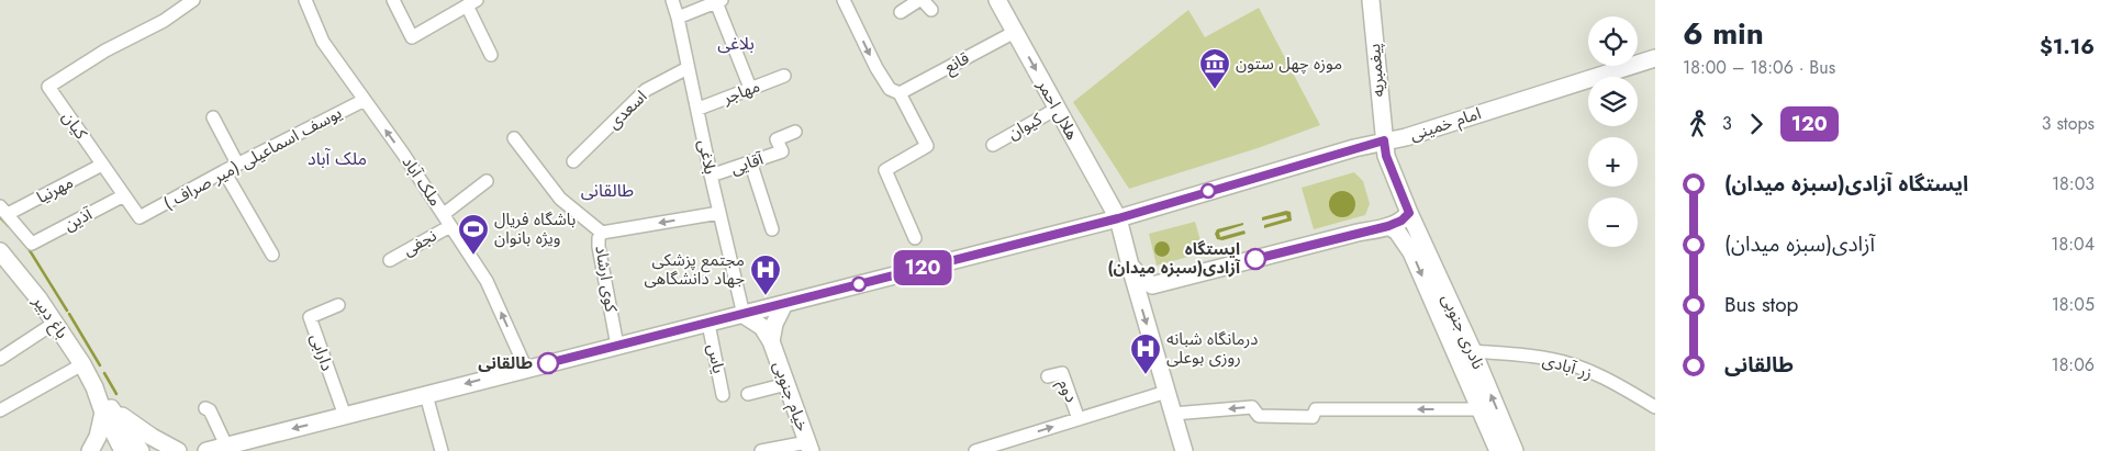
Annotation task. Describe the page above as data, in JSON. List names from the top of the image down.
{
  "streets": {
    "main road": [
      "پیغمبریه",
      "هلال احمر",
      "امام خمینی",
      "باغ دبیر",
      "نادری جنوبی",
      "خیام جنوبی"
    ],
    "street": [
      "قانع",
      "مهاجر",
      "اسعدی",
      "کیان",
      "کیوان",
      "بلاغی",
      "یوسف اسماعیلی (میر صراف )",
      "آقایی",
      "ملک آباد",
      "مهرنیا",
      "آذین",
      "نجفی",
      "کوی ارشاد",
      "دارابی",
      "یاس",
      "زر آبادی",
      "دوم"
    ]
  },
  "crossings": [
    ["قانع", "هلال احمر"],
    ["پیغمبریه", "امام خمینی"],
    ["پیغمبریه", "نادری جنوبی"],
    ["مهاجر", "بلاغی"],
    ["اسعدی", "بلاغی"],
    ["هلال احمر", "کیوان"],
    ["کیان", "یوسف اسماعیلی (میر صراف )"],
    ["کیان", "مهرنیا"],
    ["کیان", "آذین"],
    ["بلاغی", "آقایی"],
    ["بلاغی", "کوی ارشاد"],
    ["بلاغی", "خیام جنوبی"],
    ["یوسف اسماعیلی (میر صراف )", "ملک آباد"],
    ["ملک آباد", "نجفی"],
    ["مهرنیا", "آذین"],
    ["نادری جنوبی", "زر آبادی"]
  ],
  "one_way": ["هلال احمر", "کوی ارشاد"],
  "districts": ["بلاغی", "ملک آباد", "طالقانی"],
  "places": {
    "museum": ["موزه چهل ستون"],
    "sports": ["باشگاه فریال ویژه بانوان"],
    "other": ["ایستگاه آزادی(سبزه میدان)", "طالقانی"],
    "hospital": ["مجتمع پزشکی جهاد دانشگاهی", "درمانگاه شبانه روزی بوعلی"]
  },
  "lines": ["bus line 120"],
  "page": {
    "on_map": "120",
    "heading": ["6 min", "18:00 – 18:06 · Bus", "$1.16"],
    "map_buttons": ["+", "−"],
    "legs": ["3", "120", "3 stops"],
    "list": [
      {
        "name": "ایستگاه آزادی(سبزه میدان)",
        "value": "18:03"
      },
      {
        "name": "آزادی(سبزه میدان)",
        "value": "18:04"
      },
      {
        "name": "Bus stop",
        "value": "18:05"
      },
      {
        "name": "طالقانی",
        "value": "18:06"
      }
    ]
  }
}
